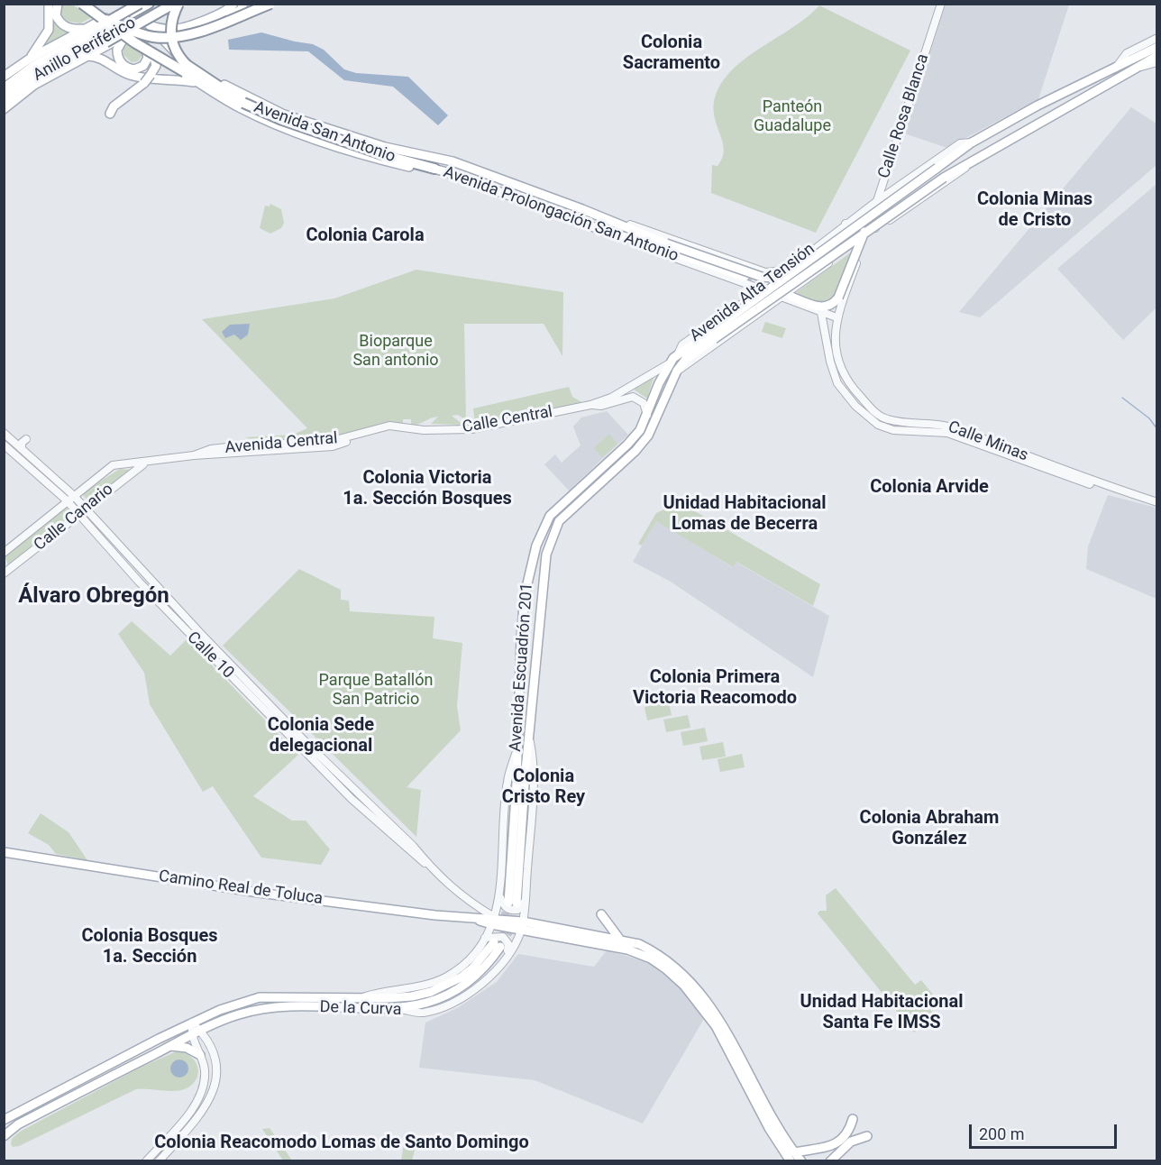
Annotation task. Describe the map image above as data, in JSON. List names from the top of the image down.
{
  "streets": {
    "highway": ["Anillo Periférico", "Avenida San Antonio"],
    "main road": [
      "Avenida Prolongación San Antonio",
      "Avenida Alta Tensión",
      "Avenida Escuadrón 201",
      "Camino Real de Toluca",
      "De la Curva"
    ],
    "street": [
      "Calle Rosa Blanca",
      "Calle Central",
      "Calle Minas",
      "Avenida Central",
      "Calle Canario",
      "Calle 10"
    ]
  },
  "crossings": [
    ["Calle Rosa Blanca", "Avenida Alta Tensión"],
    ["Avenida San Antonio", "Avenida Prolongación San Antonio"],
    ["Avenida Prolongación San Antonio", "Avenida Alta Tensión"],
    ["Avenida Alta Tensión", "Calle Minas"],
    ["Avenida Alta Tensión", "Avenida Escuadrón 201"],
    ["Calle Central", "Avenida Central"],
    ["Calle Central", "Avenida Escuadrón 201"],
    ["Avenida Central", "Calle Canario"],
    ["Calle Canario", "Calle 10"],
    ["Calle 10", "Camino Real de Toluca"],
    ["Calle 10", "De la Curva"],
    ["Avenida Escuadrón 201", "De la Curva"],
    ["Camino Real de Toluca", "De la Curva"]
  ],
  "districts": [
    "Colonia Sacramento",
    "Colonia Minas de Cristo",
    "Colonia Carola",
    "Colonia Victoria 1a. Sección Bosques",
    "Colonia Arvide",
    "Unidad Habitacional Lomas de Becerra",
    "Álvaro Obregón",
    "Colonia Primera Victoria Reacomodo",
    "Colonia Sede delegacional",
    "Colonia Cristo Rey",
    "Colonia Abraham González",
    "Colonia Bosques 1a. Sección",
    "Unidad Habitacional Santa Fe IMSS",
    "Colonia Reacomodo Lomas de Santo Domingo"
  ],
  "parks": ["Panteón Guadalupe", "Bioparque San antonio", "Parque Batallón San Patricio"],
  "scale_bar": "200 m"
}
